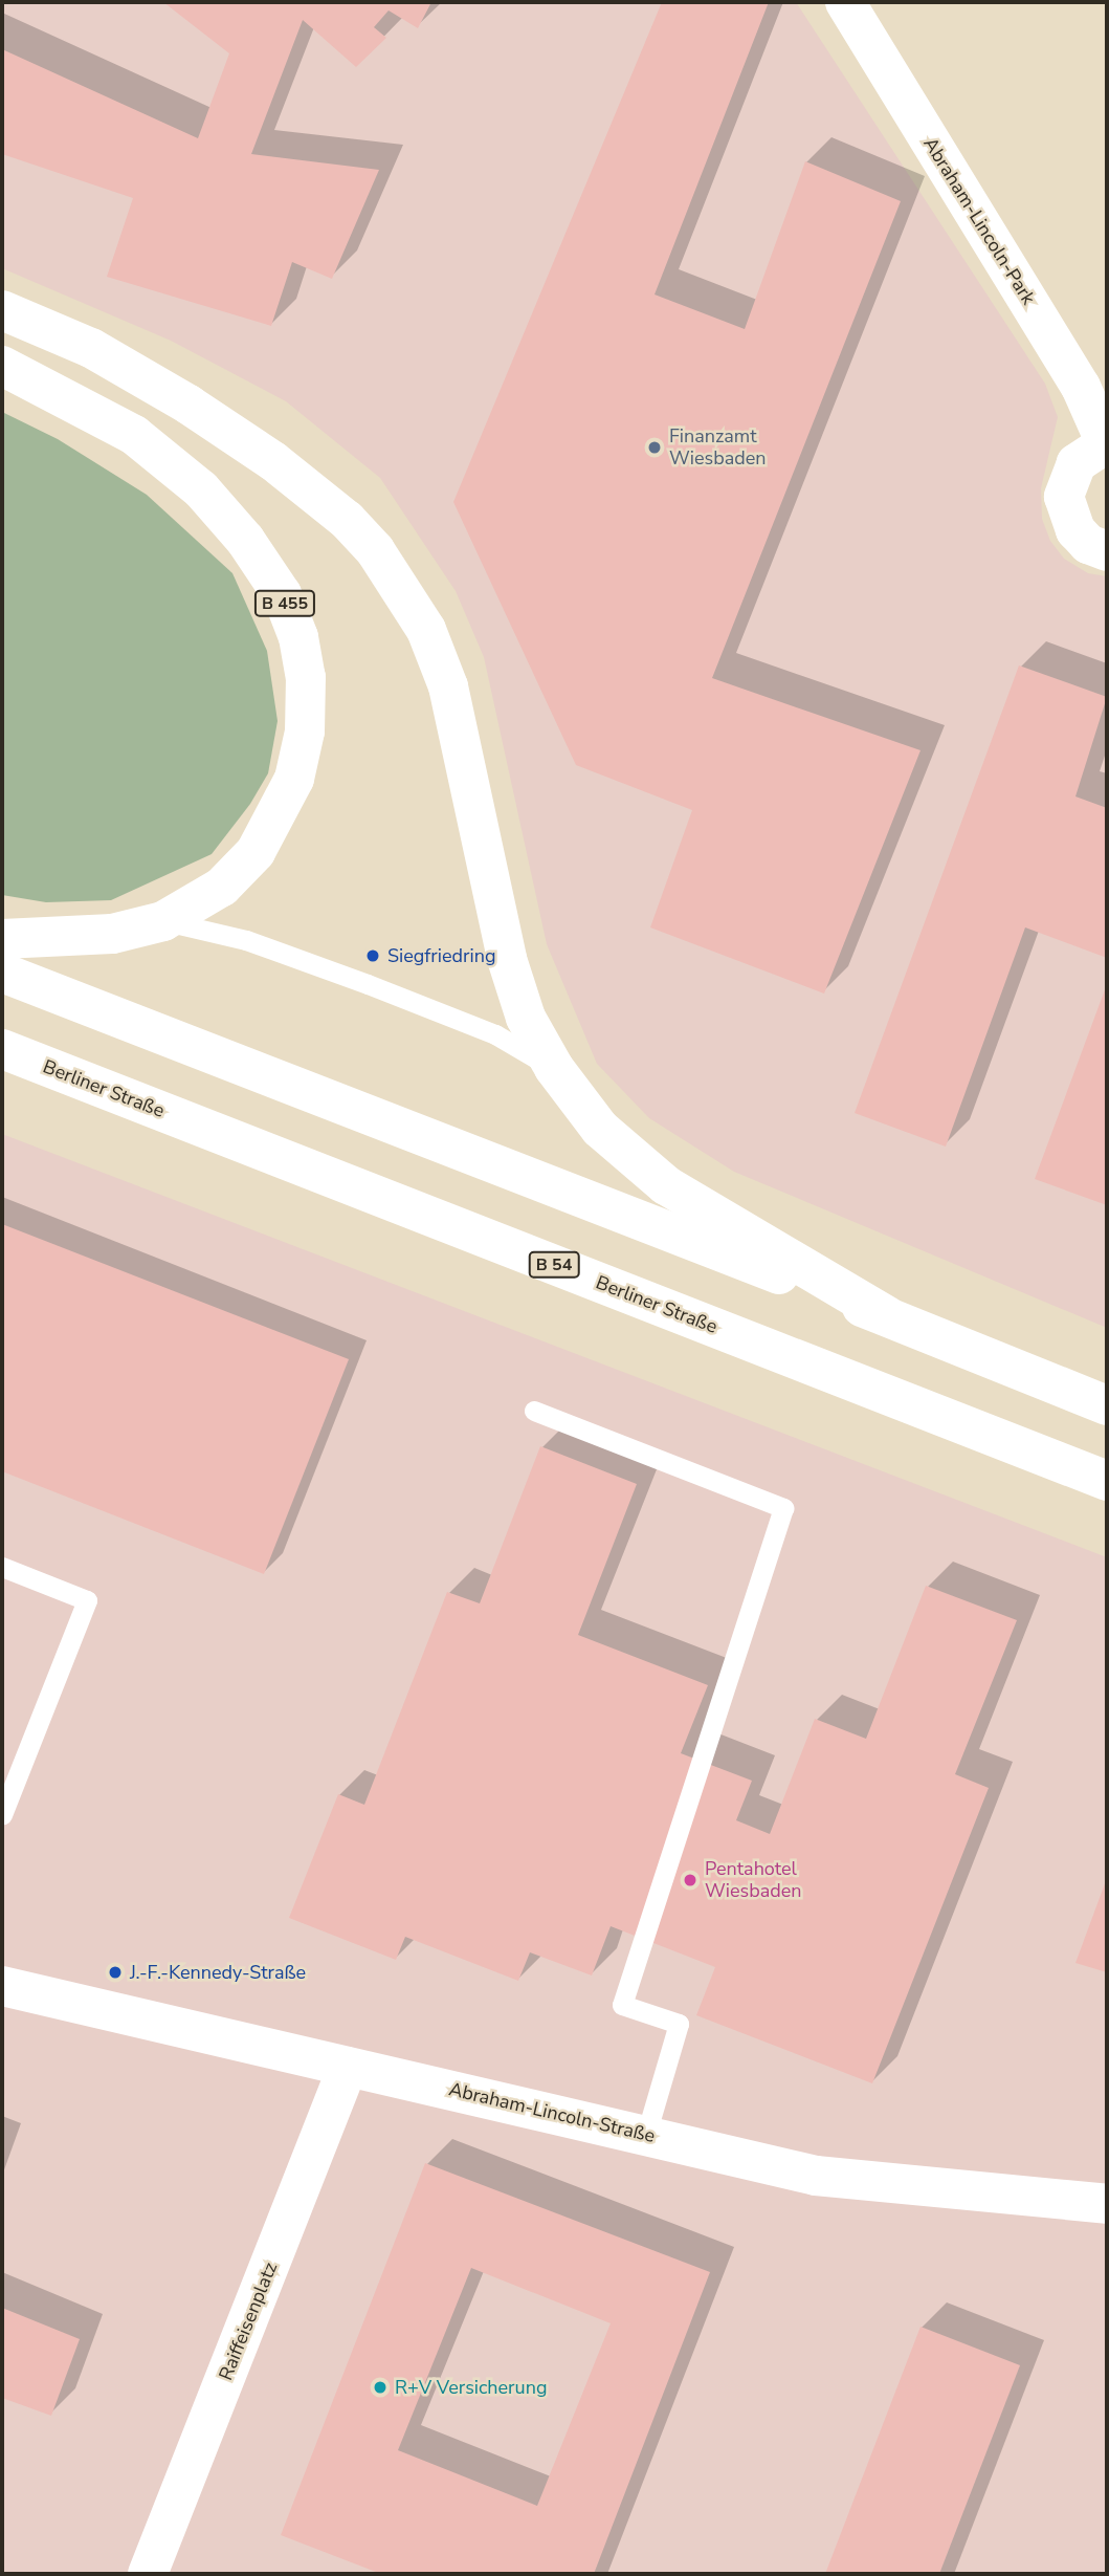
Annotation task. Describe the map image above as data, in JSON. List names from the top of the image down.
{
  "streets": {
    "main road": [
      "Abraham-Lincoln-Park",
      "B 455",
      "Berliner Straße",
      "B 54",
      "Abraham-Lincoln-Straße",
      "Raiffeisenplatz"
    ]
  },
  "crossings": [
    ["Abraham-Lincoln-Straße", "Raiffeisenplatz"]
  ],
  "places": [
    "Finanzamt Wiesbaden",
    "Siegfriedring",
    "Pentahotel Wiesbaden",
    "J.-F.-Kennedy-Straße",
    "R+V Versicherung"
  ]
}
